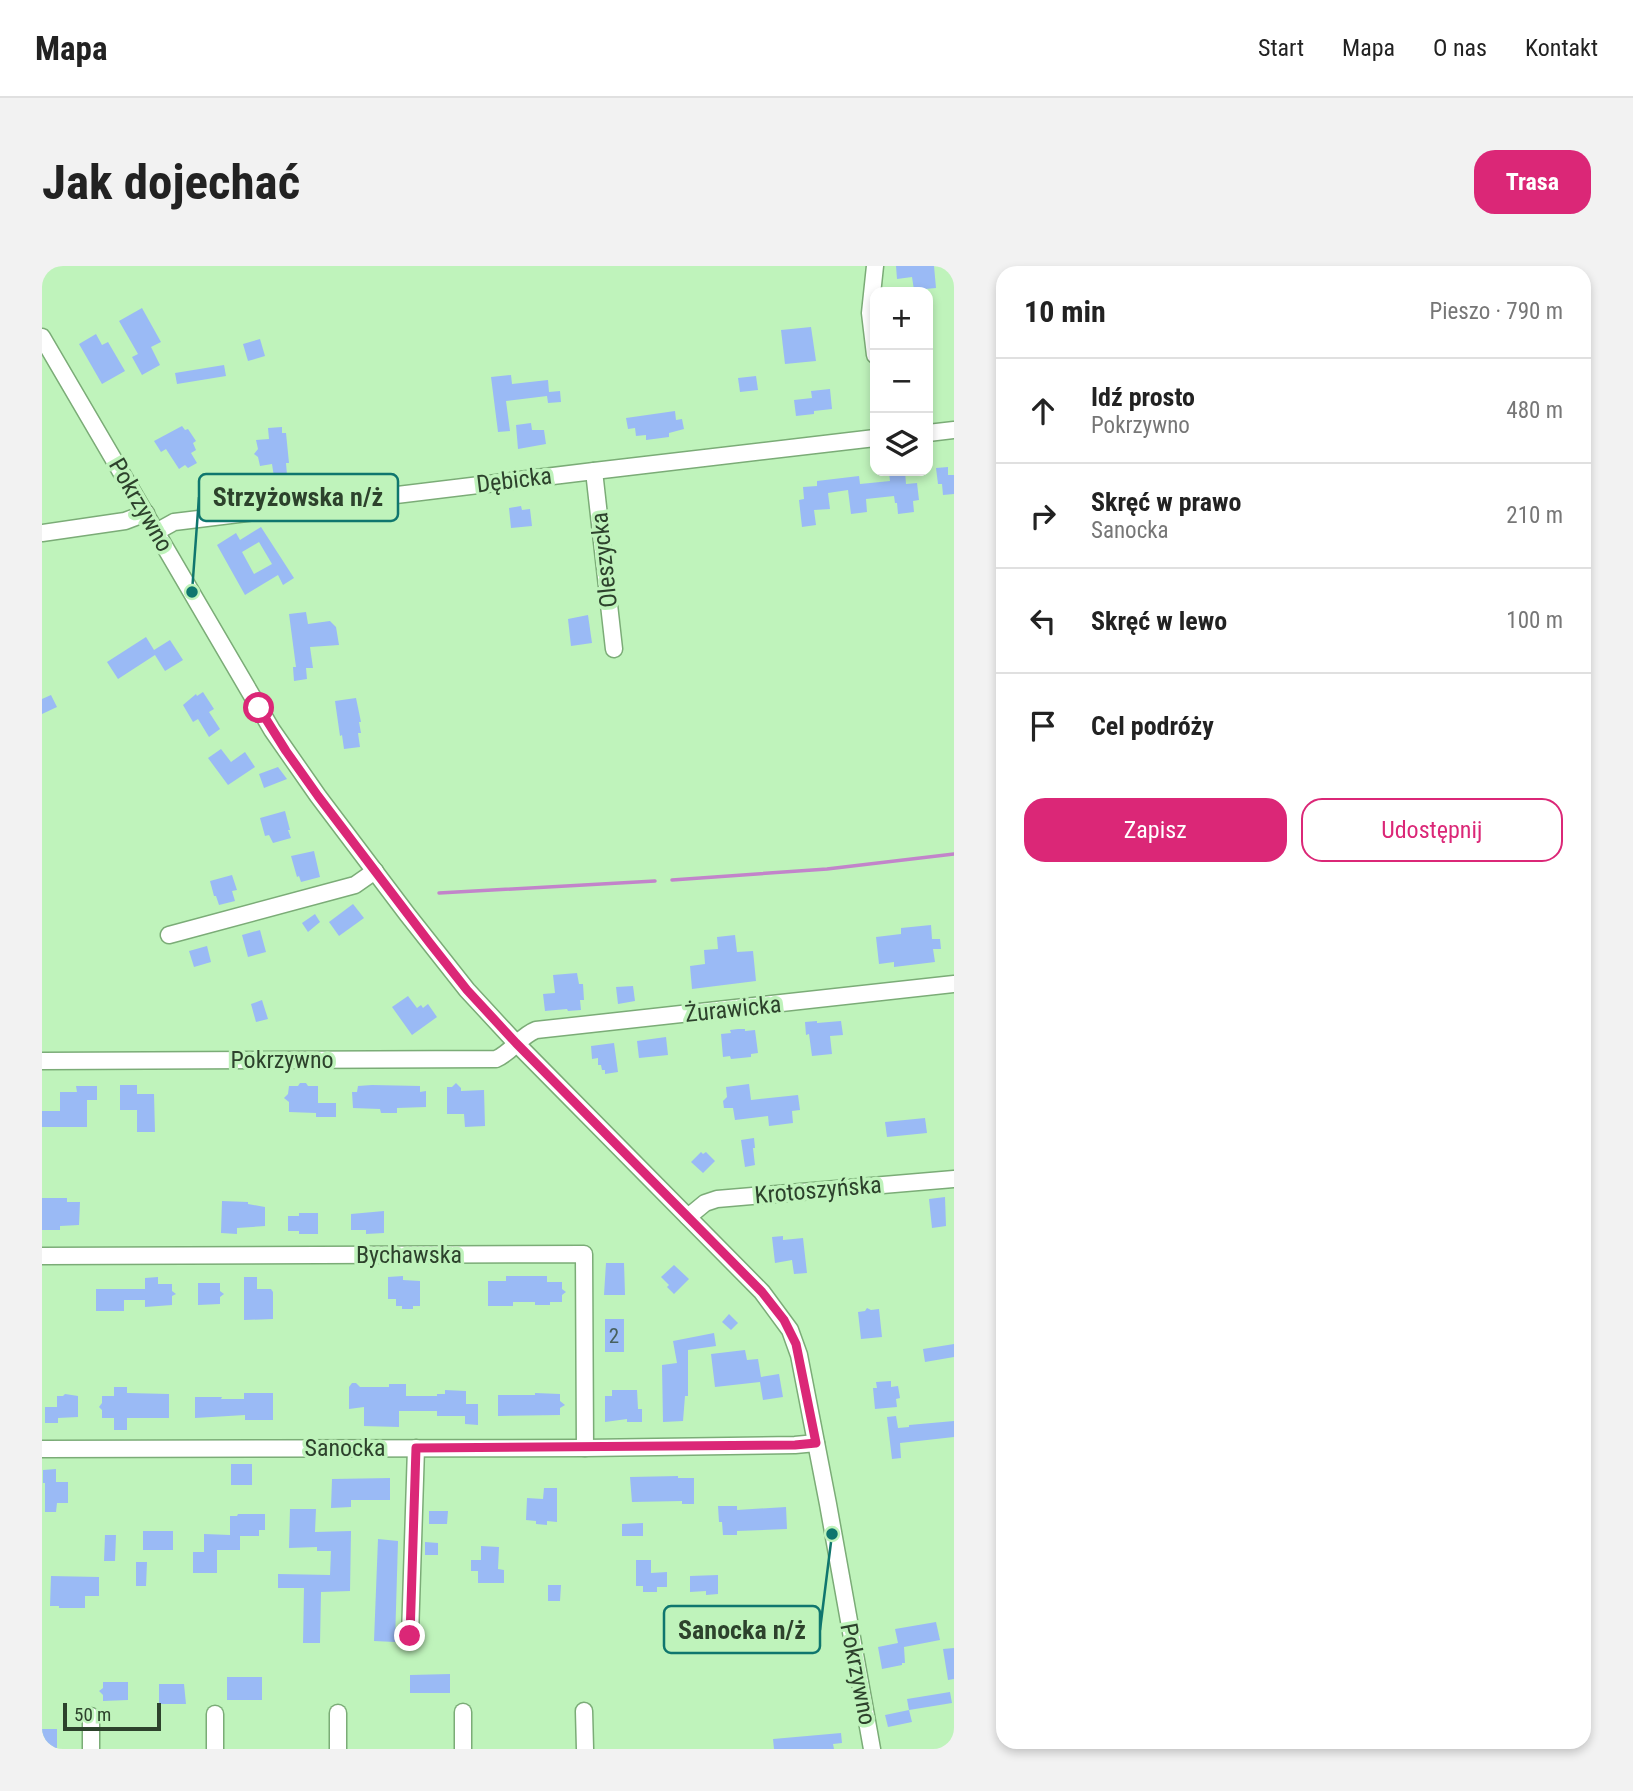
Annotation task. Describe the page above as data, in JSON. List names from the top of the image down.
{
  "streets": {
    "street": [
      "Dębicka",
      "Pokrzywno",
      "Oleszycka",
      "Żurawicka",
      "Krotoszyńska",
      "Bychawska",
      "Sanocka"
    ]
  },
  "crossings": [
    ["Dębicka", "Pokrzywno"],
    ["Dębicka", "Oleszycka"],
    ["Pokrzywno", "Żurawicka"],
    ["Pokrzywno", "Krotoszyńska"],
    ["Pokrzywno", "Sanocka"],
    ["Bychawska", "Sanocka"]
  ],
  "places": ["Strzyżowska n/ż", "Sanocka n/ż"],
  "house_numbers": ["2"],
  "scale_bar": "50 m",
  "page": {
    "header": "Mapa",
    "nav": [
      "Start",
      "Mapa",
      "O nas",
      "Kontakt"
    ],
    "buttons": [
      "Trasa",
      ["Zapisz", "Udostępnij"]
    ],
    "title": "Jak dojechać",
    "heading": ["10 min", "Pieszo · 790 m"],
    "map_buttons": ["+", "−"],
    "list": [
      ["Idź prosto", "Pokrzywno", "480 m"],
      ["Skręć w prawo", "Sanocka", "210 m"],
      ["Skręć w lewo", "100 m"],
      "Cel podróży"
    ],
    "scale": "50 m"
  }
}
